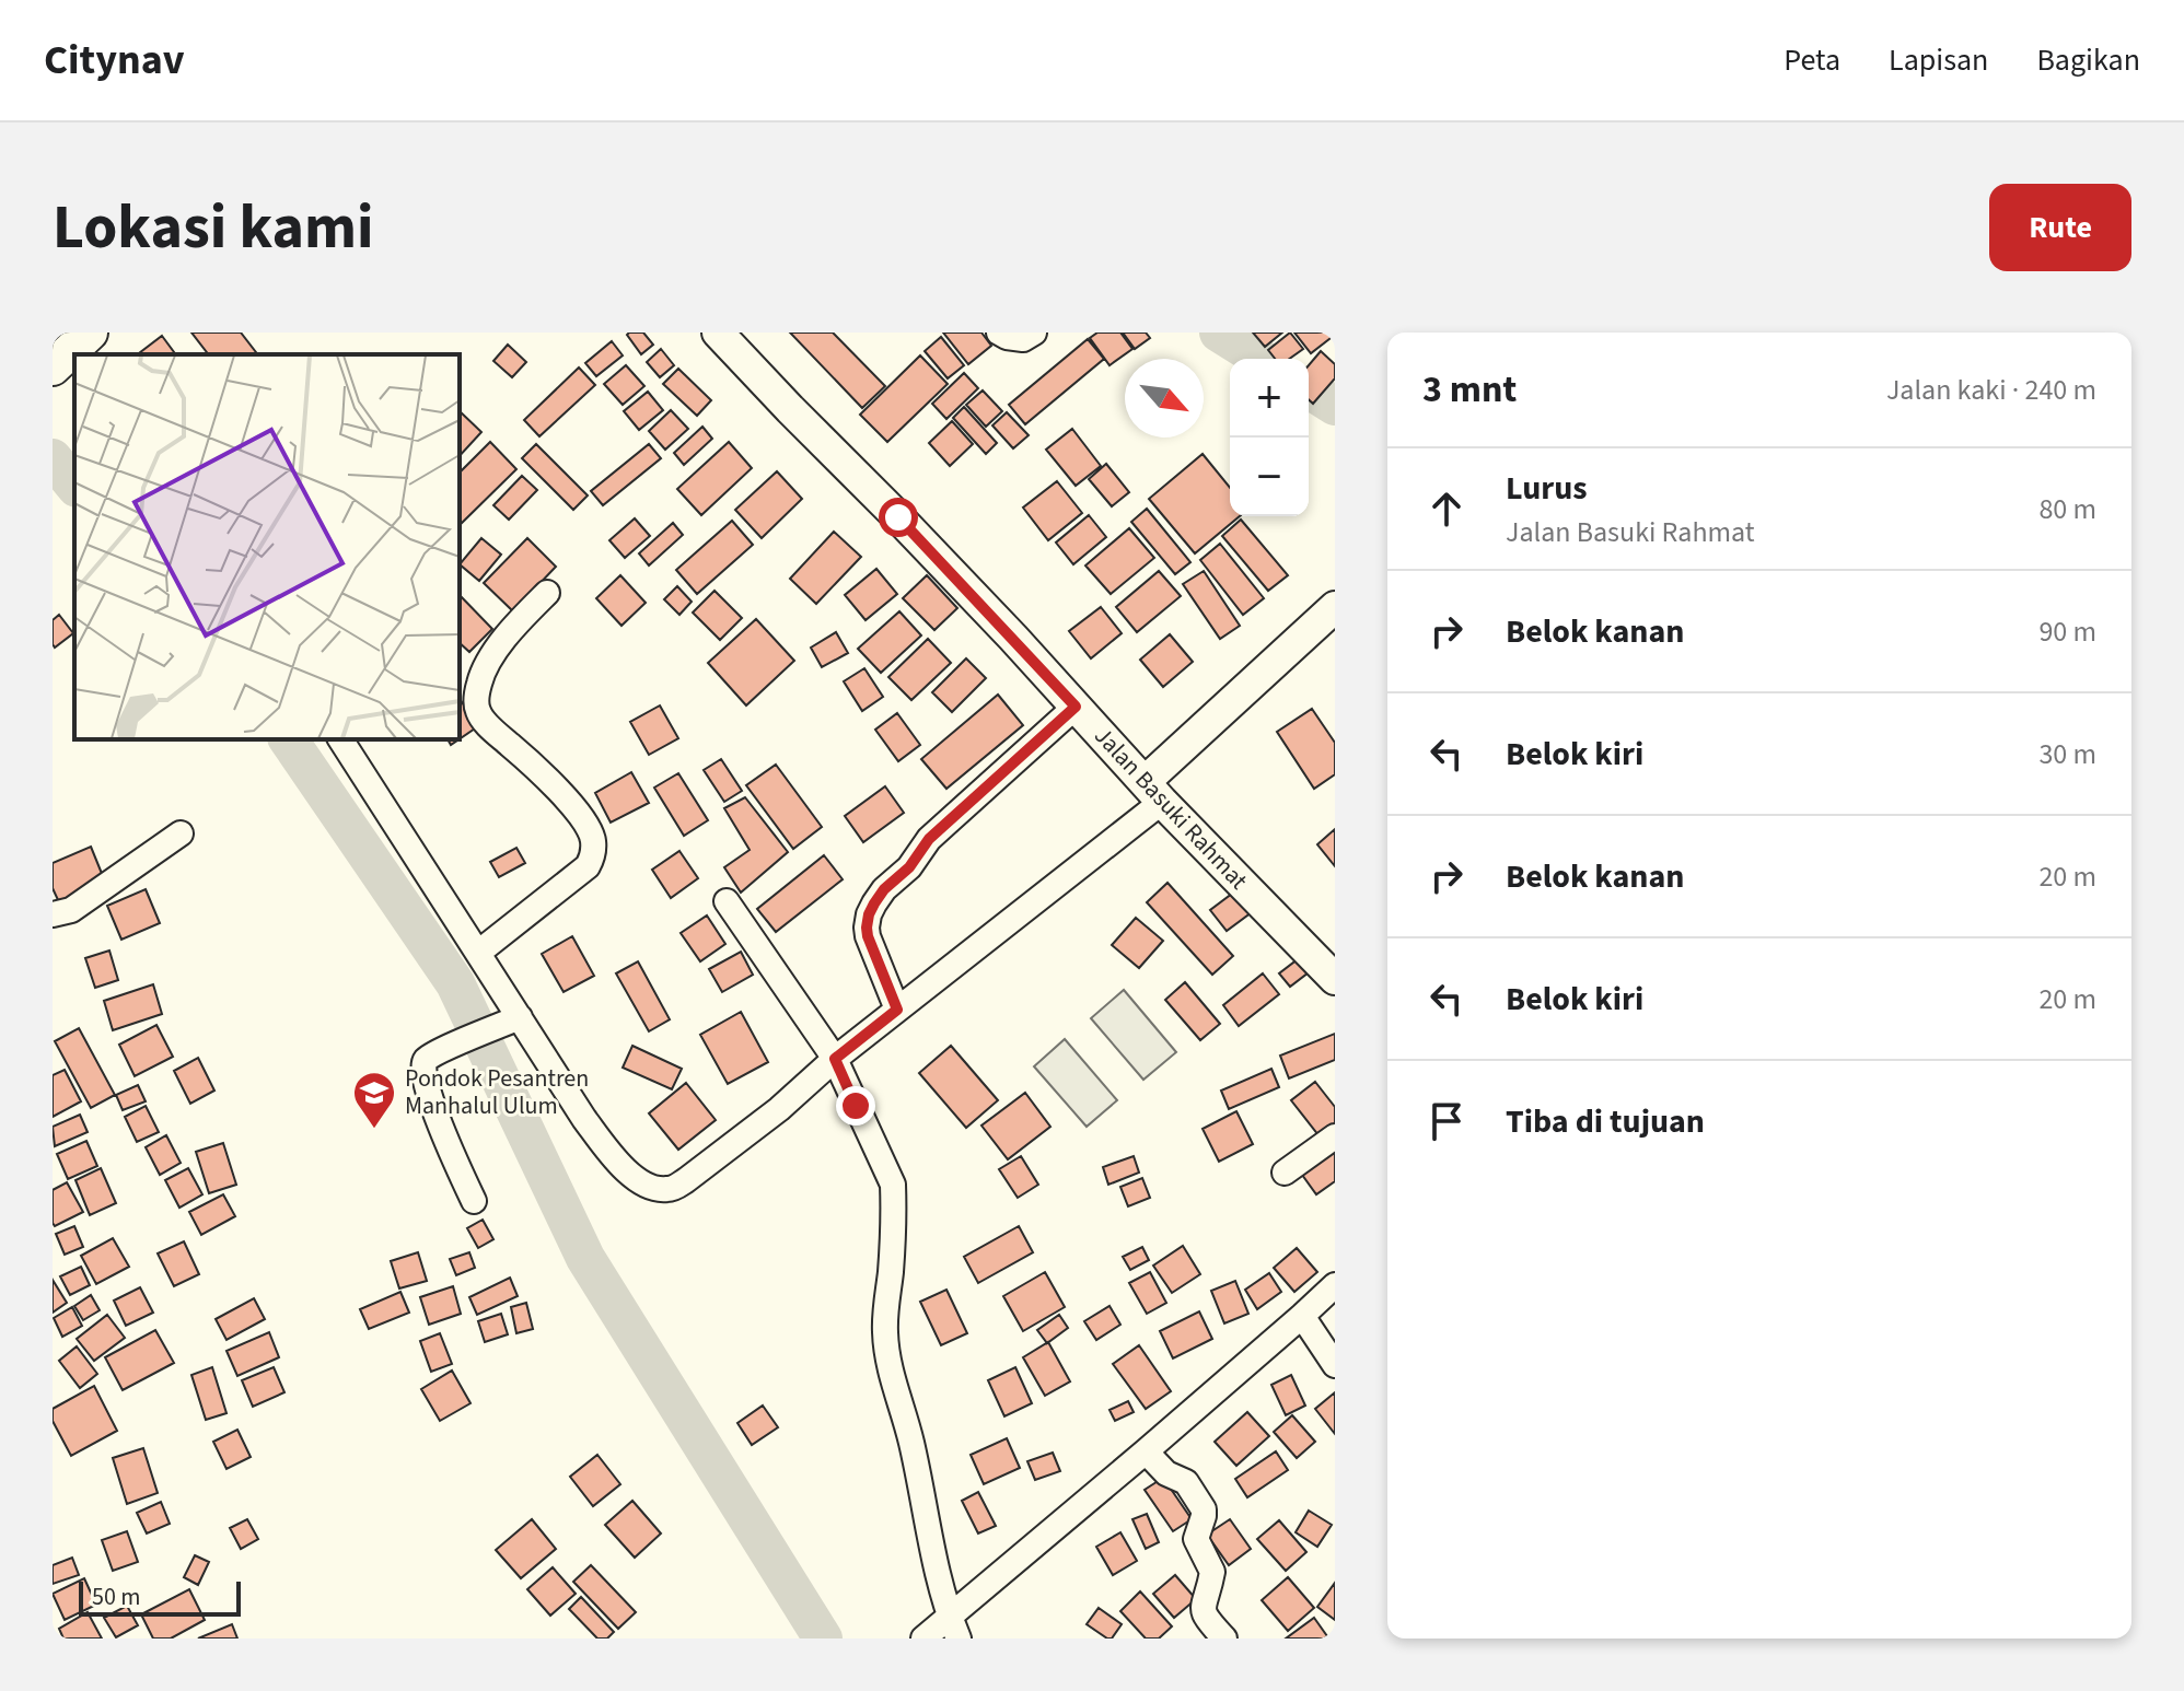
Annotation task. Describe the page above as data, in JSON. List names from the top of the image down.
{
  "streets": {
    "main road": ["Jalan Basuki Rahmat"]
  },
  "places": {
    "school or university": ["Pondok Pesantren Manhalul Ulum"]
  },
  "scale_bar": "50 m",
  "north": "bottom right",
  "page": {
    "header": "Citynav",
    "nav": ["Peta", "Lapisan", "Bagikan"],
    "buttons": "Rute",
    "title": "Lokasi kami",
    "heading": ["3 mnt", "Jalan kaki · 240 m"],
    "map_buttons": ["+", "−"],
    "list": [
      ["Lurus", "Jalan Basuki Rahmat", "80 m"],
      ["Belok kanan", "90 m"],
      ["Belok kiri", "30 m"],
      ["Belok kanan", "20 m"],
      ["Belok kiri", "20 m"],
      "Tiba di tujuan"
    ],
    "scale": "50 m"
  }
}
